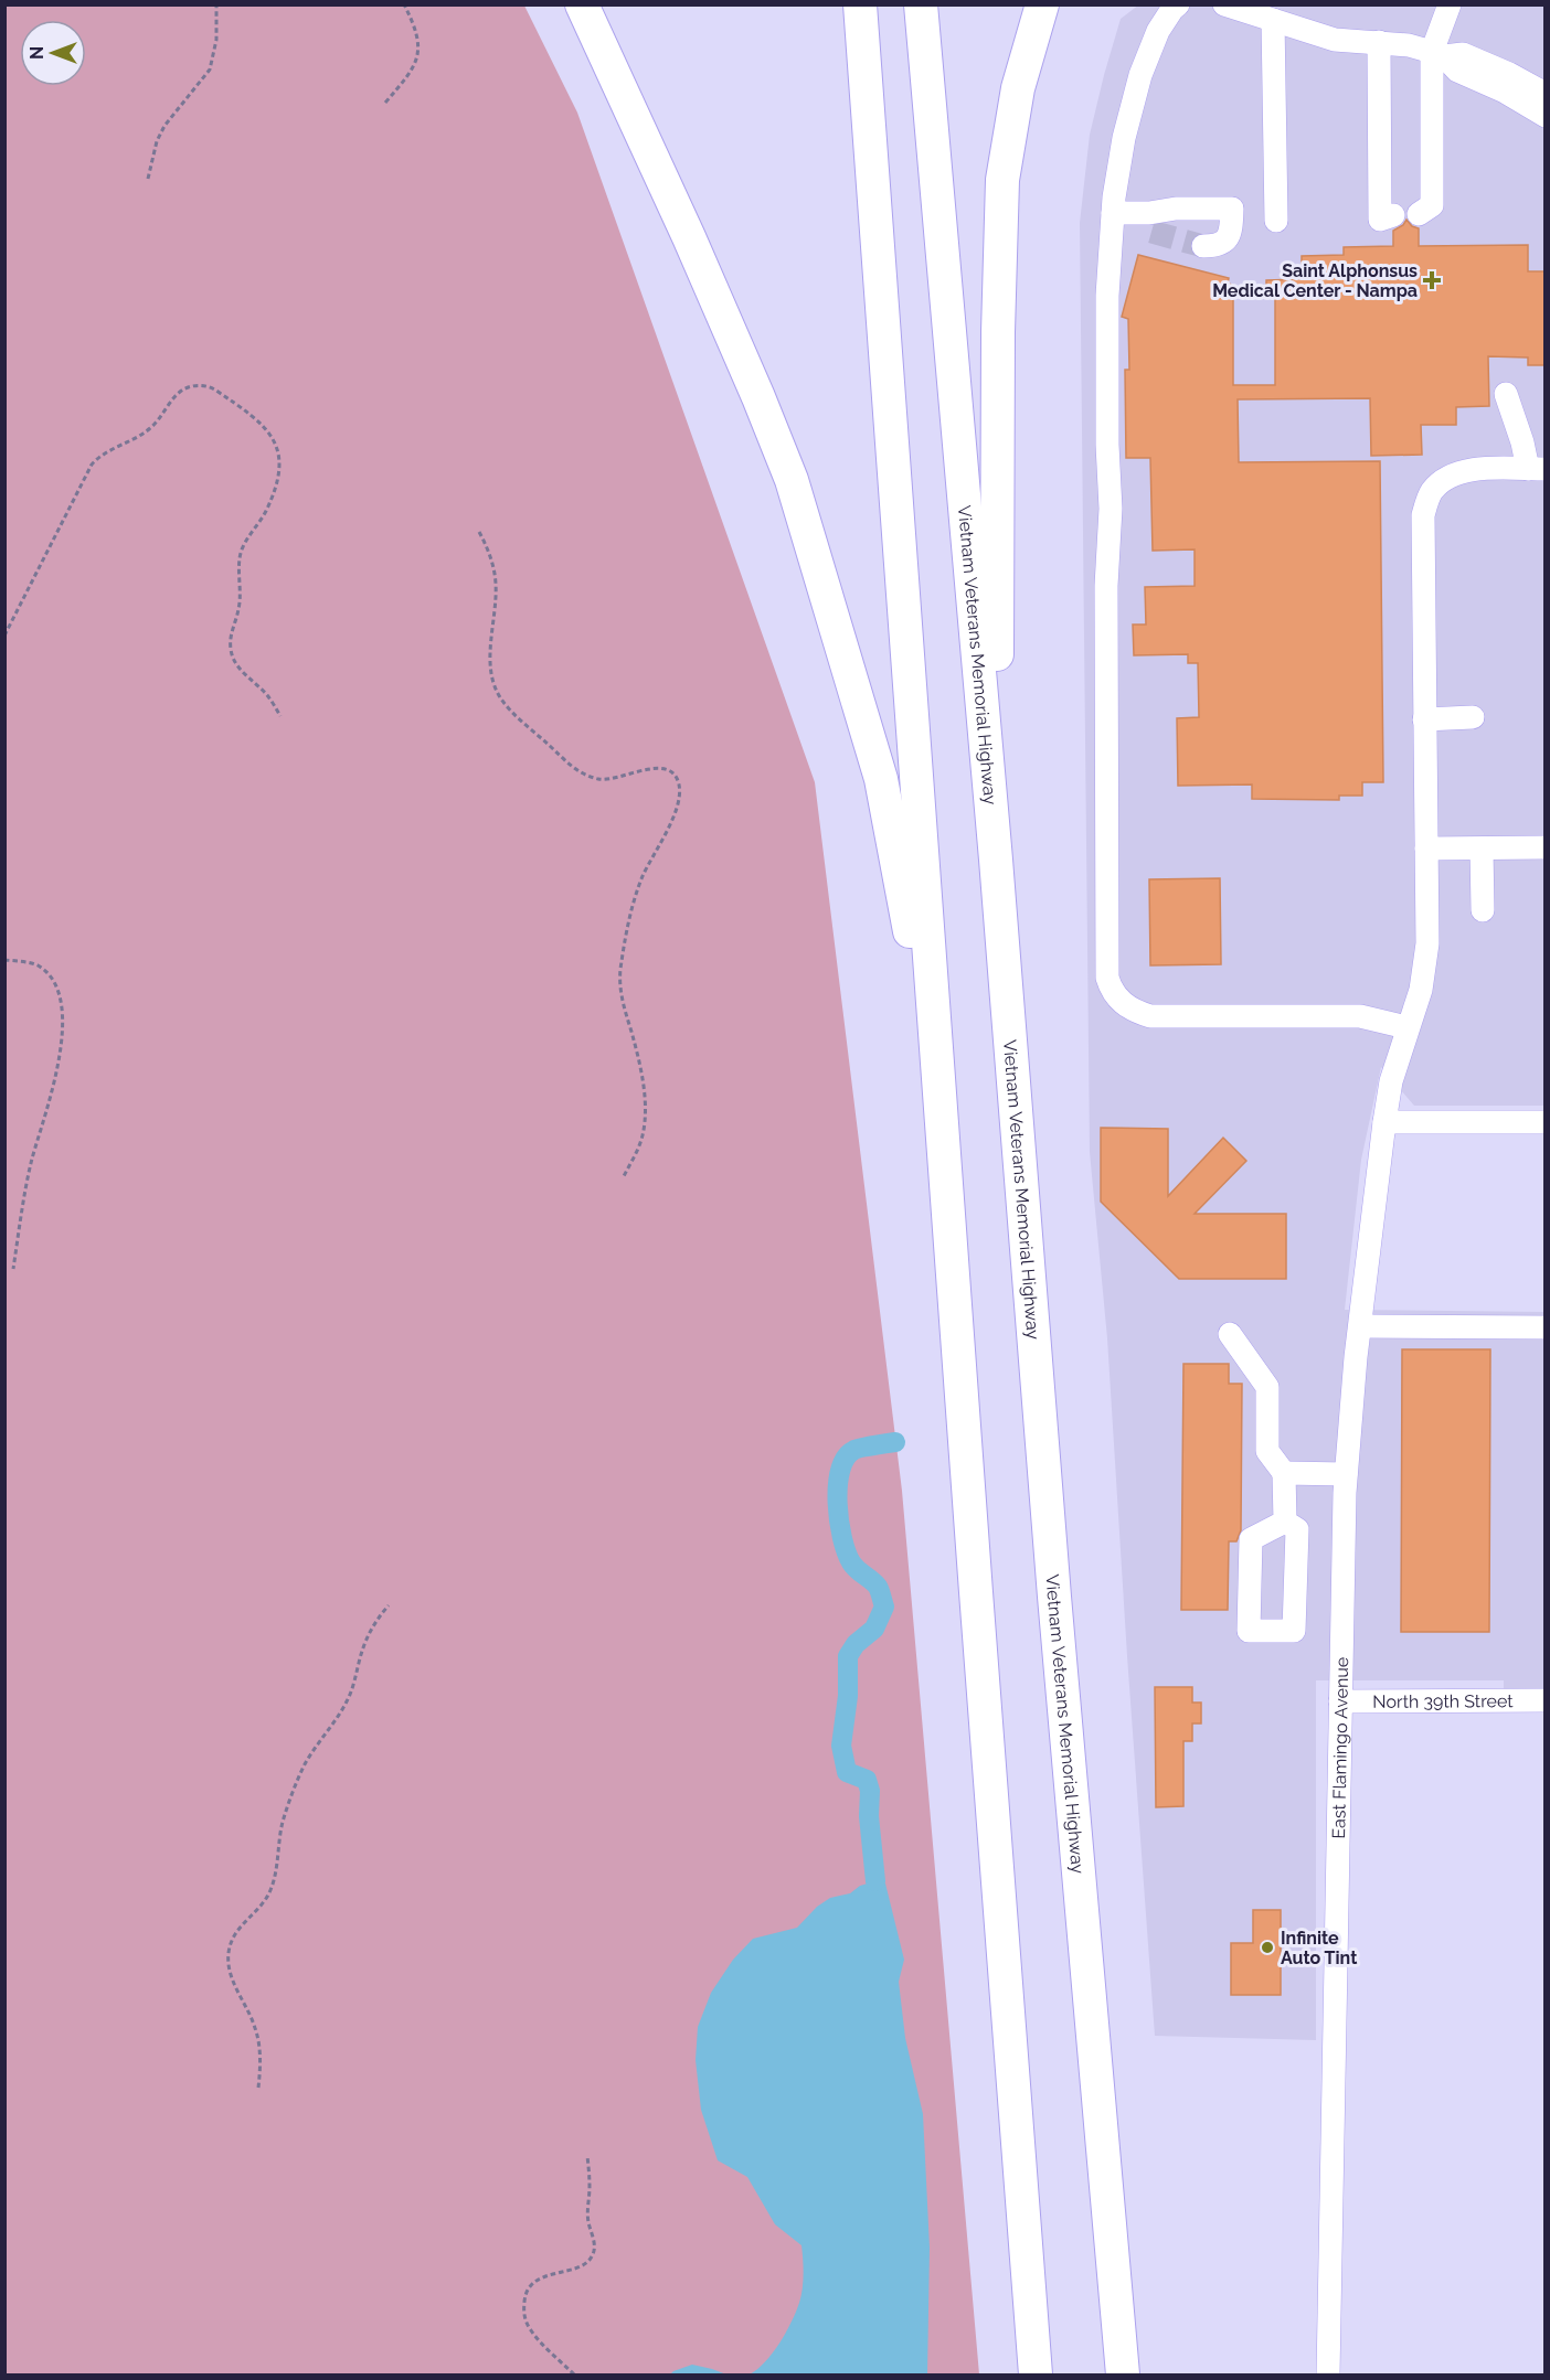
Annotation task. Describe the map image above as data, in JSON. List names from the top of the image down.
{
  "streets": {
    "highway": ["Vietnam Veterans Memorial Highway"],
    "street": ["North 39th Street", "East Flamingo Avenue"]
  },
  "crossings": [
    ["North 39th Street", "East Flamingo Avenue"]
  ],
  "places": {
    "health": ["Saint Alphonsus Medical Center - Nampa"],
    "other": ["Infinite Auto Tint"]
  },
  "north": "left"
}
